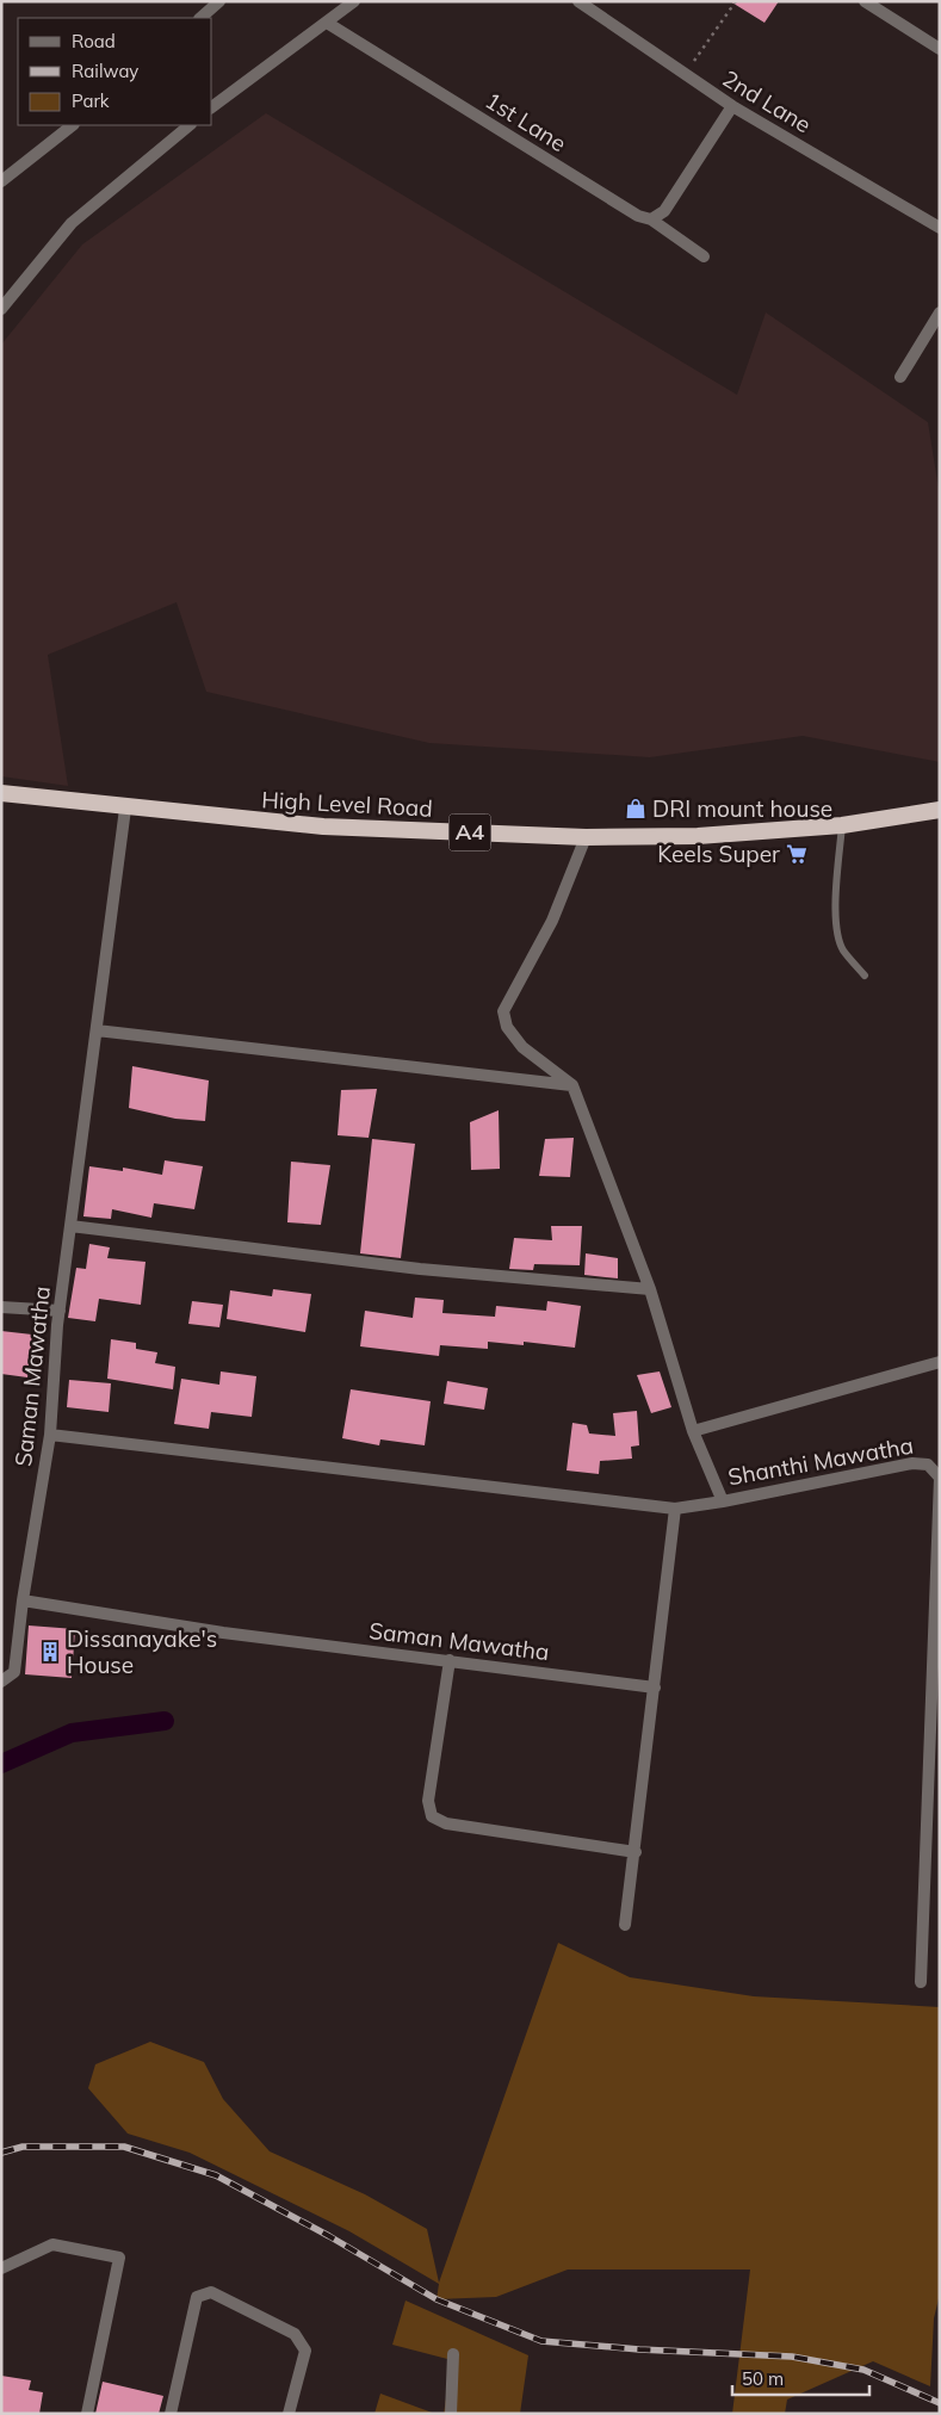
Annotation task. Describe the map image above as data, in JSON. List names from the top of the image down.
{
  "streets": {
    "highway": ["High Level Road", "A4"],
    "street": [
      "2nd Lane",
      "1st Lane",
      "Saman Mawatha",
      "Shanthi Mawatha"
    ]
  },
  "crossings": [
    ["High Level Road", "Saman Mawatha"]
  ],
  "places": {
    "shop": ["DRI mount house"],
    "supermarket": ["Keels Super"],
    "building": ["Dissanayake's House"]
  },
  "legend": ["Road", "Railway", "Park"],
  "scale_bar": "50 m"
}
